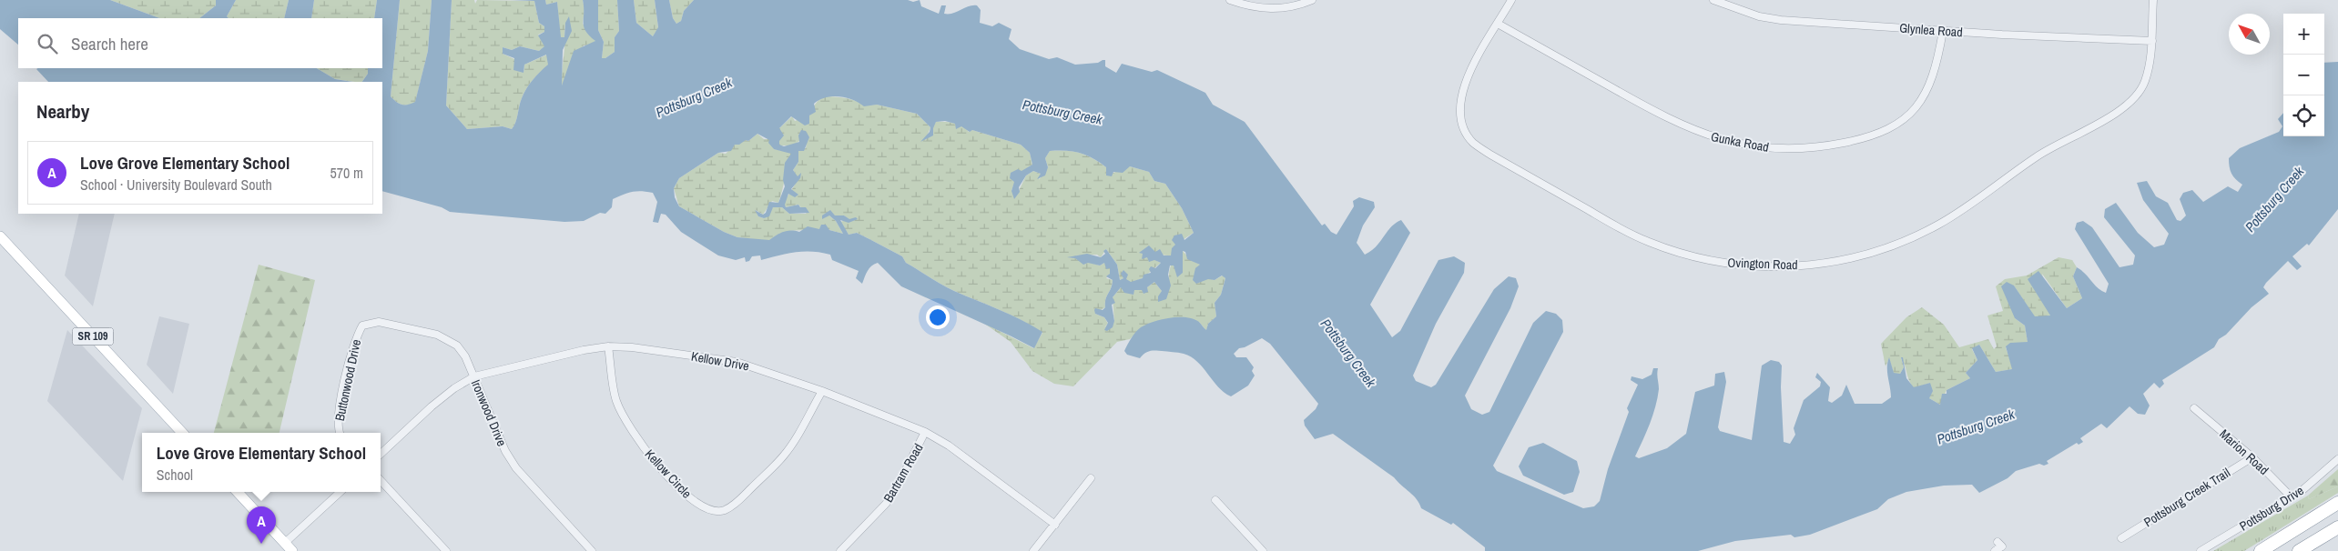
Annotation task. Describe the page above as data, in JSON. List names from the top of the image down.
{
  "streets": {
    "main road": ["SR 109"],
    "street": [
      "Glynlea Road",
      "Gunka Road",
      "Ovington Road",
      "Kellow Drive",
      "Buttonwood Drive",
      "Ironwood Drive",
      "Marion Road",
      "Bartram Road",
      "Kellow Circle",
      "Pottsburg Creek Trail",
      "Pottsburg Drive"
    ]
  },
  "crossings": [
    ["Glynlea Road", "Gunka Road"],
    ["Glynlea Road", "Ovington Road"],
    ["Gunka Road", "Ovington Road"],
    ["Kellow Drive", "Ironwood Drive"],
    ["Kellow Drive", "Bartram Road"],
    ["Kellow Drive", "Kellow Circle"],
    ["Buttonwood Drive", "Ironwood Drive"],
    ["Marion Road", "Pottsburg Creek Trail"],
    ["Marion Road", "Pottsburg Drive"]
  ],
  "water": ["Pottsburg Creek"],
  "north": "top left",
  "page": {
    "map_buttons": ["+", "−"],
    "search": "Search here",
    "heading": "Nearby",
    "list": [
      {
        "mark": "A",
        "name": "Love Grove Elementary School",
        "note": "School · University Boulevard South",
        "value": "570 m"
      }
    ],
    "popup": ["Love Grove Elementary School", "School"],
    "pins": "A"
  }
}
